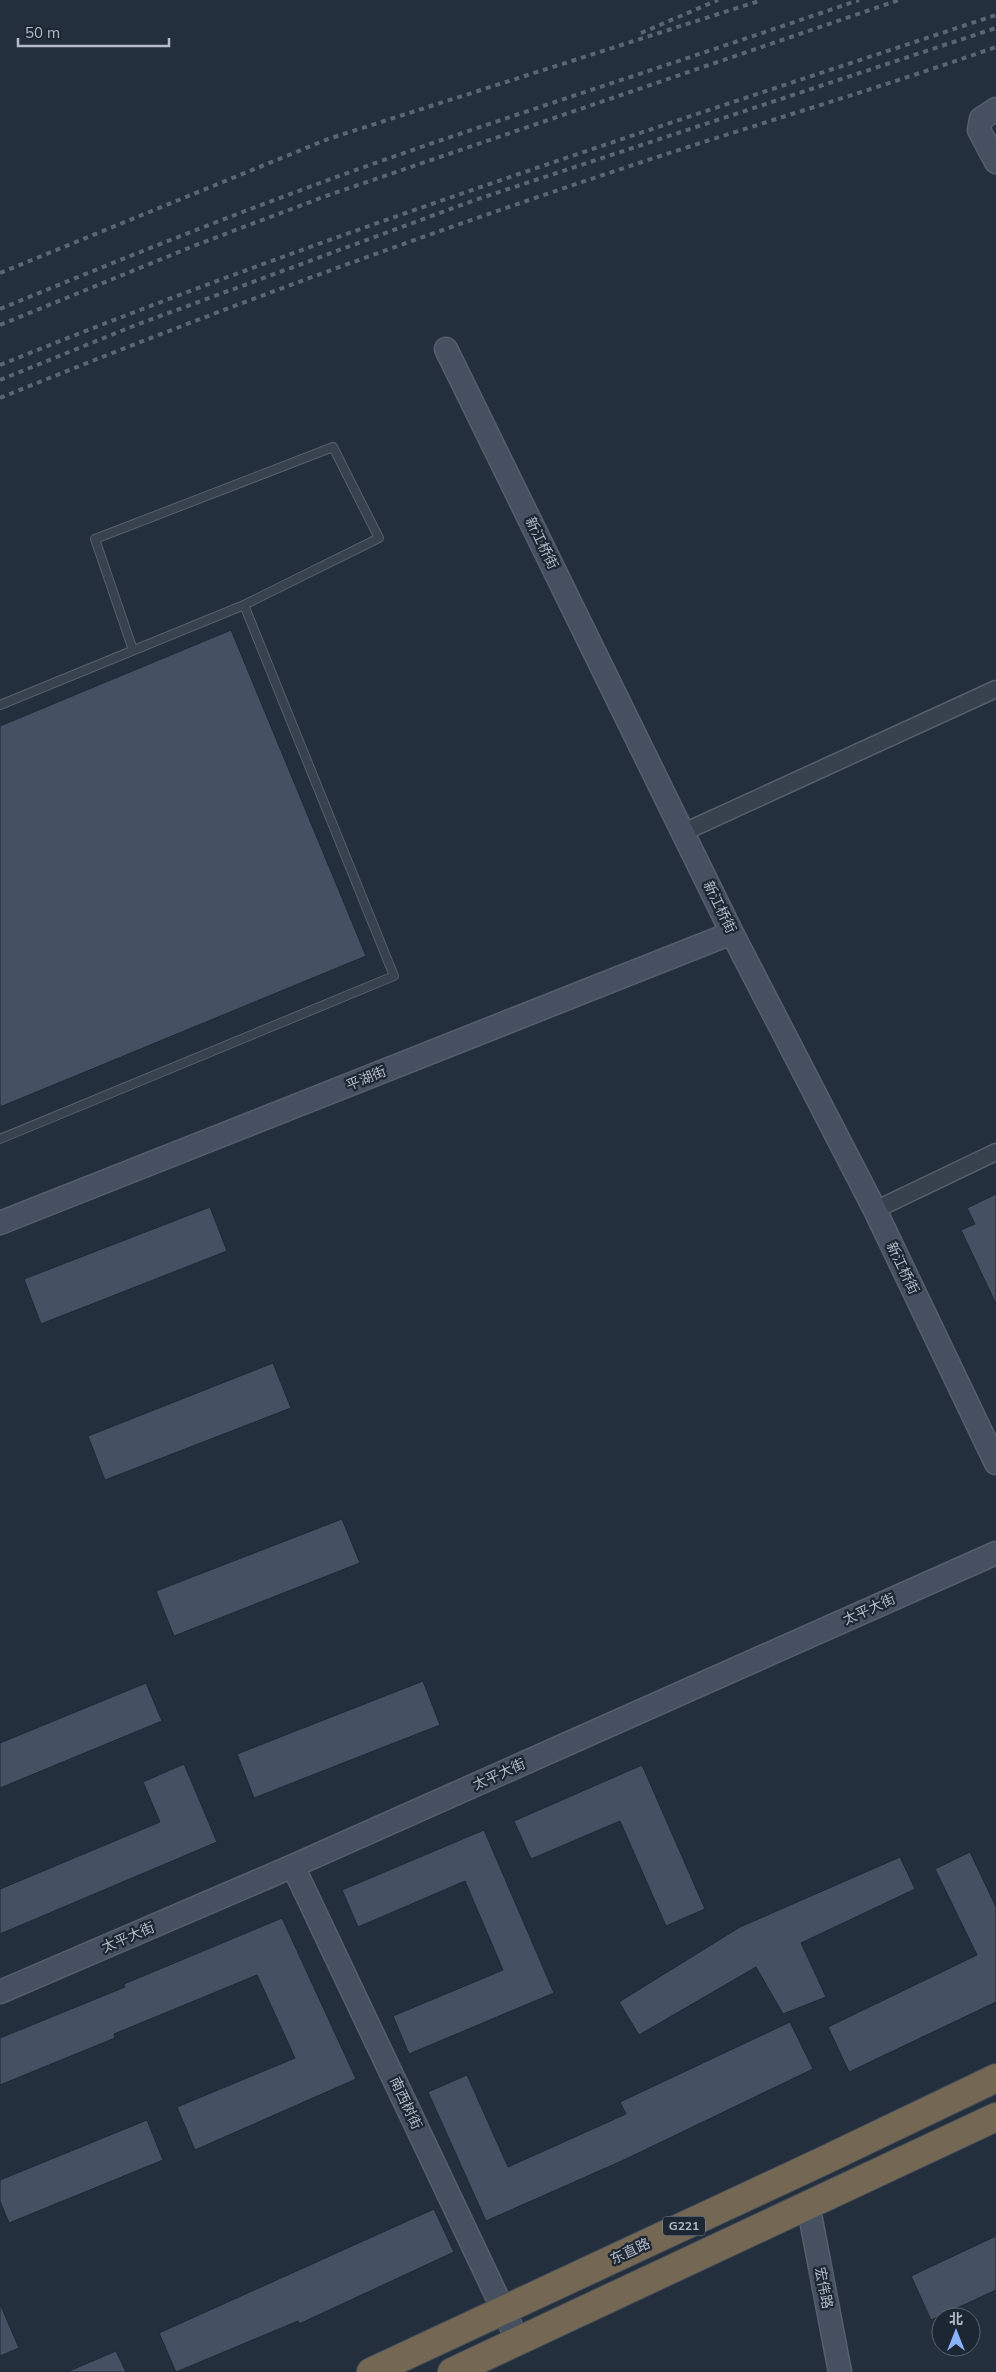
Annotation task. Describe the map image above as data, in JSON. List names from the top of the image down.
{
  "streets": {
    "highway": ["G221", "东直路"],
    "main road": [
      "新江桥街",
      "平湖街",
      "太平大街",
      "南西树街",
      "宏伟路"
    ]
  },
  "crossings": [
    ["新江桥街", "平湖街"],
    ["太平大街", "南西树街"],
    ["南西树街", "G221"],
    ["南西树街", "东直路"],
    ["G221", "宏伟路"]
  ],
  "scale_bar": "50 m",
  "north": "top"
}
